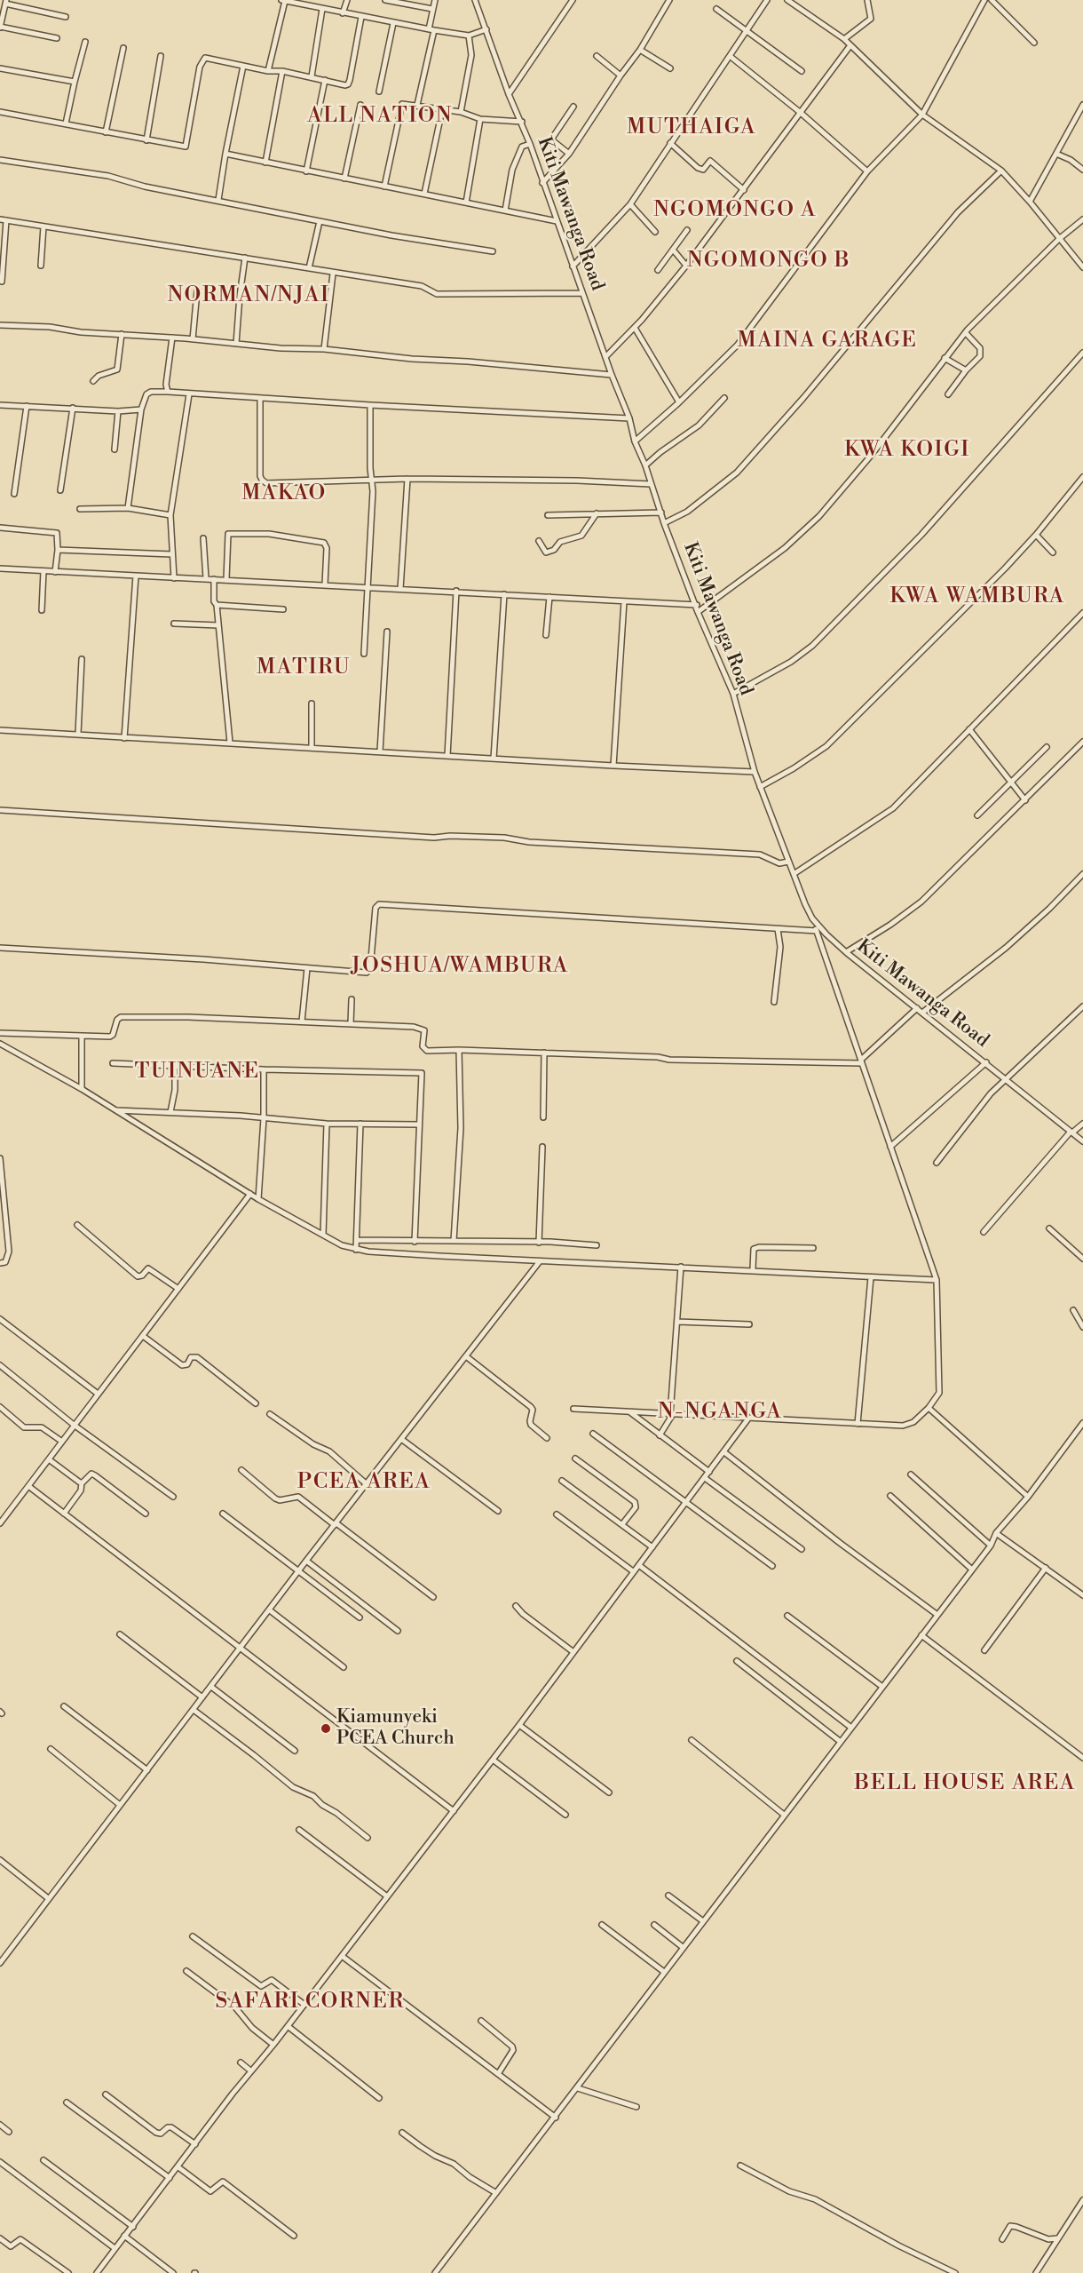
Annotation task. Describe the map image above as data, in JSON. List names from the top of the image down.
{
  "streets": {
    "street": ["Kiti Mawanga Road"]
  },
  "districts": [
    "ALL NATION",
    "MUTHAIGA",
    "NGOMONGO A",
    "NGOMONGO B",
    "NORMAN/NJAI",
    "MAINA GARAGE",
    "KWA KOIGI",
    "MAKAO",
    "KWA WAMBURA",
    "MATIRU",
    "JOSHUA/WAMBURA",
    "TUINUANE",
    "N-NGANGA",
    "PCEA AREA",
    "BELL HOUSE AREA",
    "SAFARI CORNER"
  ],
  "places": ["Kiamunyeki PCEA Church"]
}
